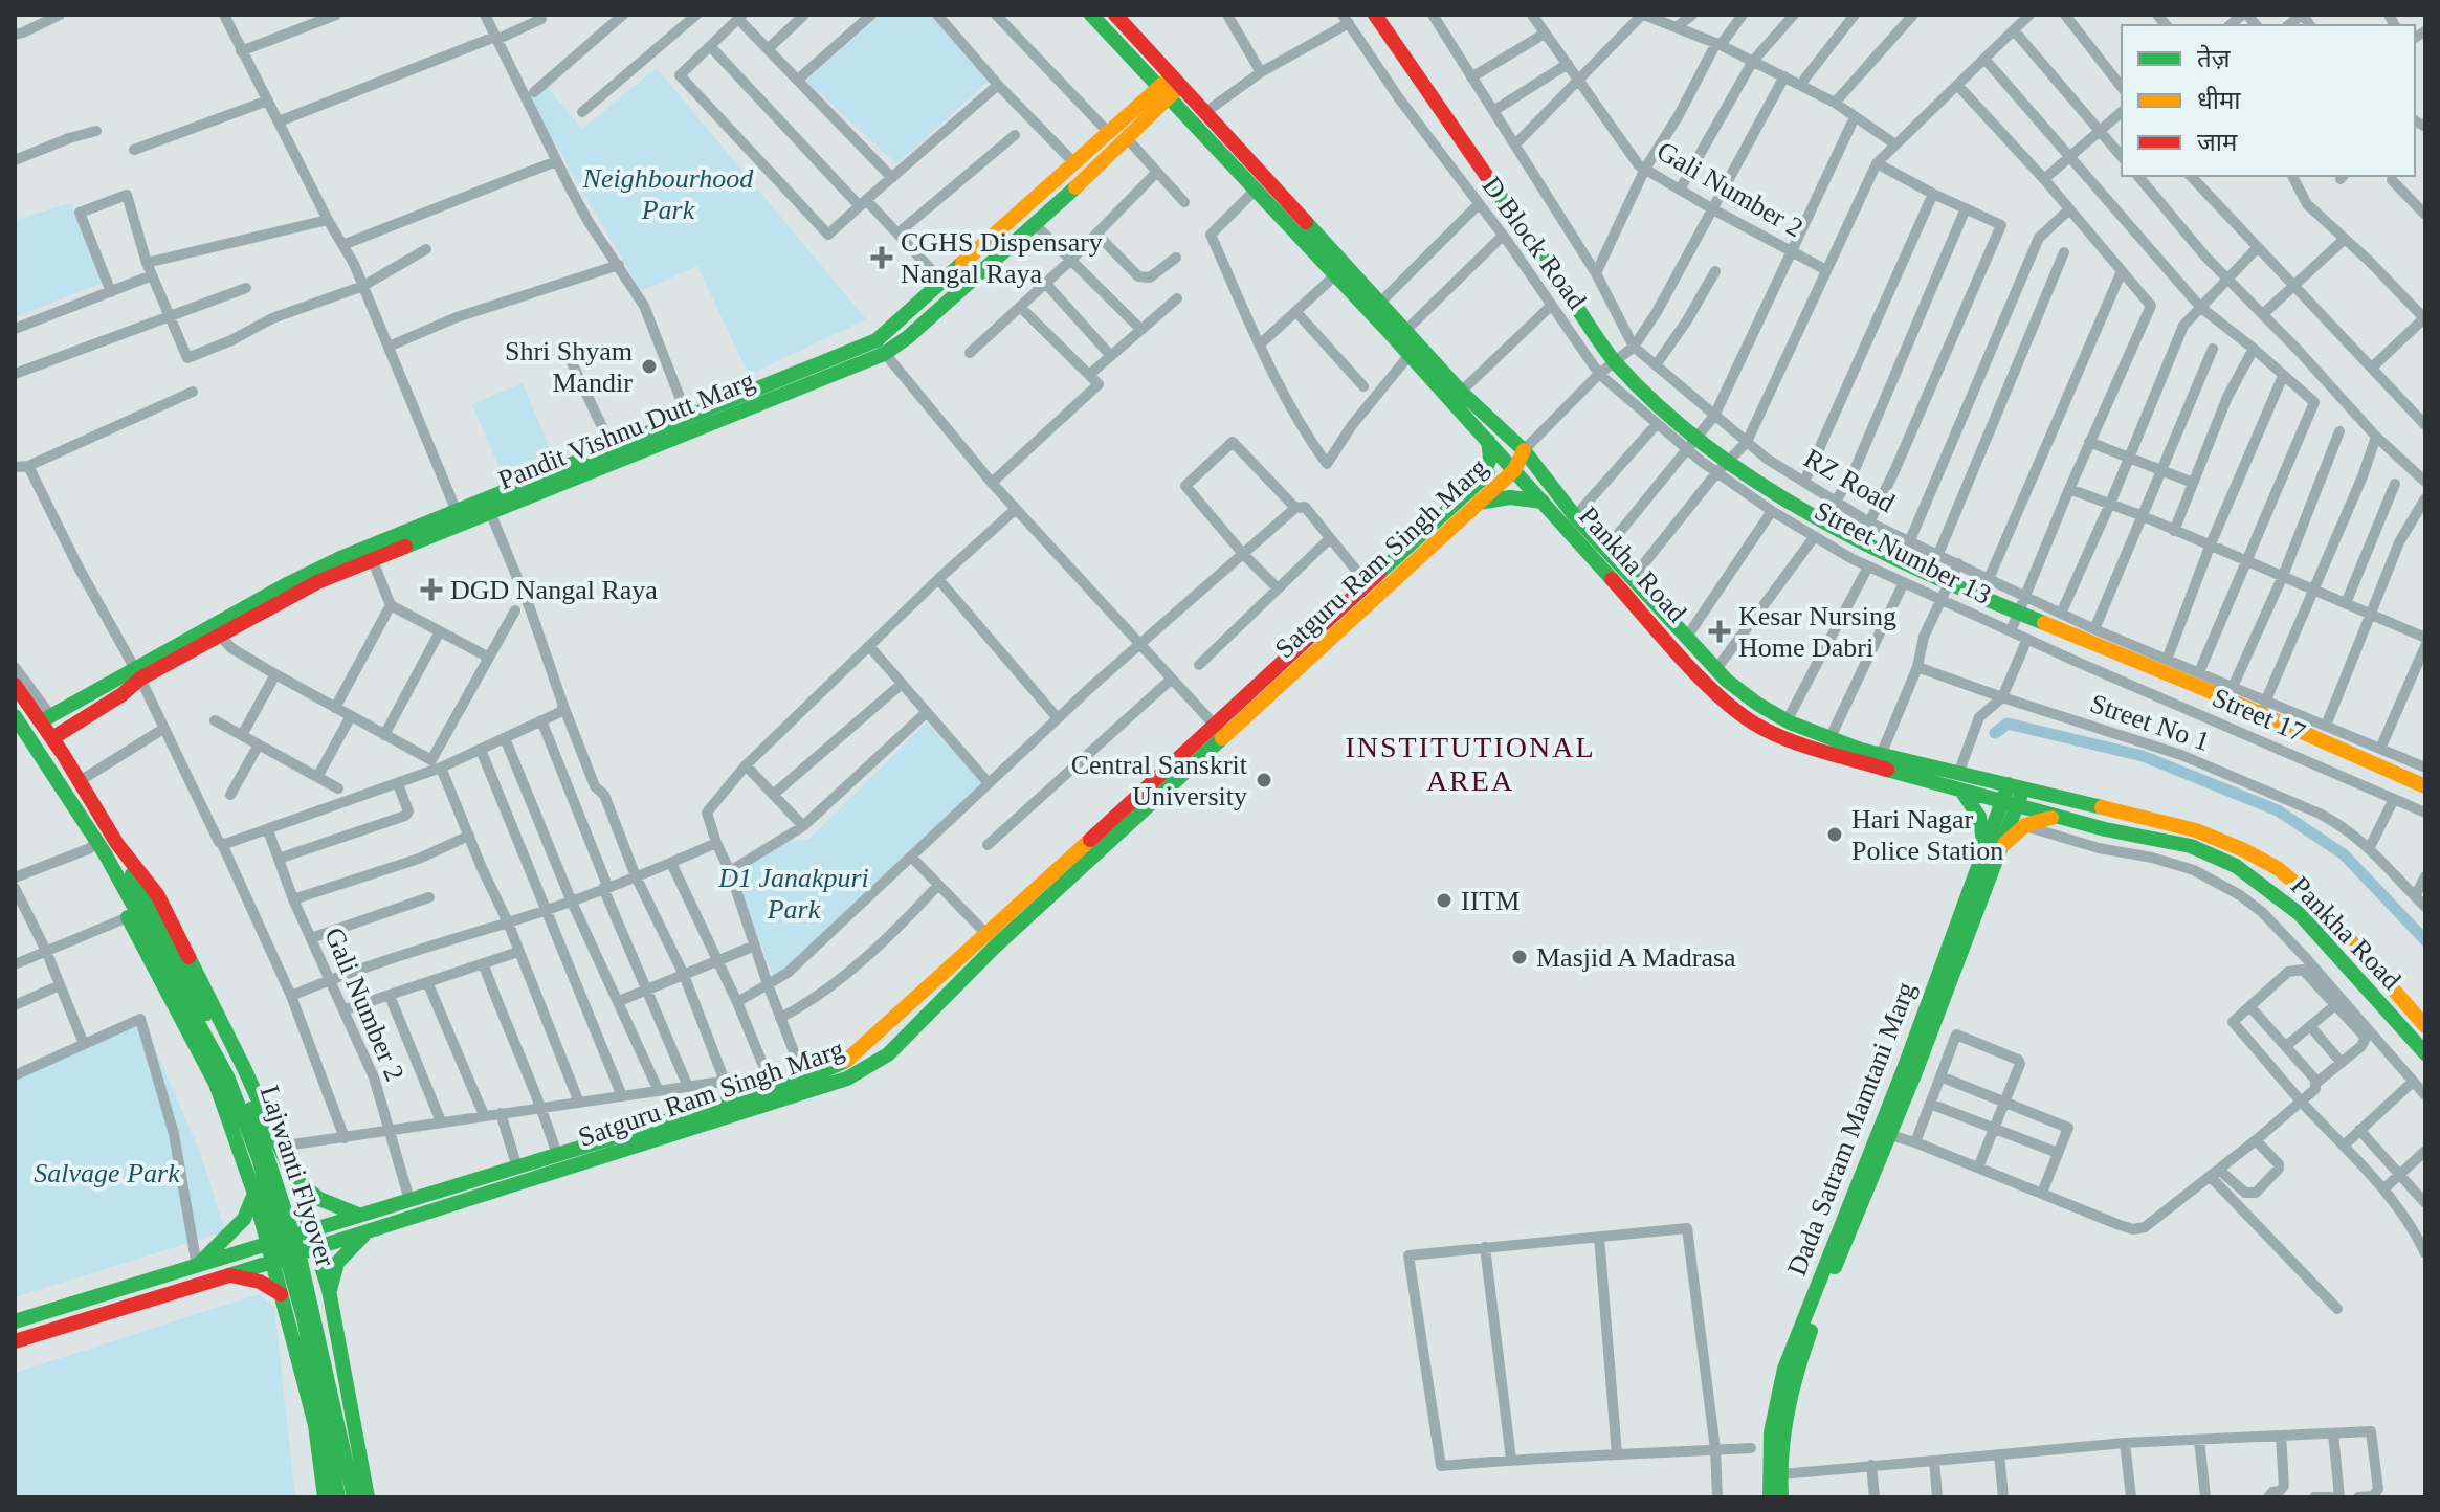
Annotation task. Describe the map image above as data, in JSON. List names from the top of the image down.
{
  "streets": {
    "main road": [
      "Pandit Vishnu Dutt Marg",
      "Satguru Ram Singh Marg",
      "Pankha Road",
      "Dada Satram Mamtani Marg",
      "Lajwanti Flyover"
    ],
    "street": [
      "Gali Number 2",
      "D Block Road",
      "RZ Road",
      "Street Number 13",
      "Street 17",
      "Street No 1"
    ]
  },
  "crossings": [
    ["Gali Number 2", "Satguru Ram Singh Marg"],
    ["D Block Road", "Street Number 13"],
    ["Pandit Vishnu Dutt Marg", "Pankha Road"],
    ["Street Number 13", "Street 17"],
    ["Satguru Ram Singh Marg", "Pankha Road"],
    ["Pankha Road", "Dada Satram Mamtani Marg"]
  ],
  "districts": ["INSTITUTIONAL AREA"],
  "parks": ["Neighbourhood Park", "D1 Janakpuri Park", "Salvage Park"],
  "places": {
    "health": ["CGHS Dispensary Nangal Raya", "DGD Nangal Raya", "Kesar Nursing Home Dabri"],
    "other": [
      "Shri Shyam Mandir",
      "Central Sanskrit University",
      "Hari Nagar Police Station",
      "IITM",
      "Masjid A Madrasa"
    ]
  },
  "legend": ["तेज़", "धीमा", "जाम"]
}
